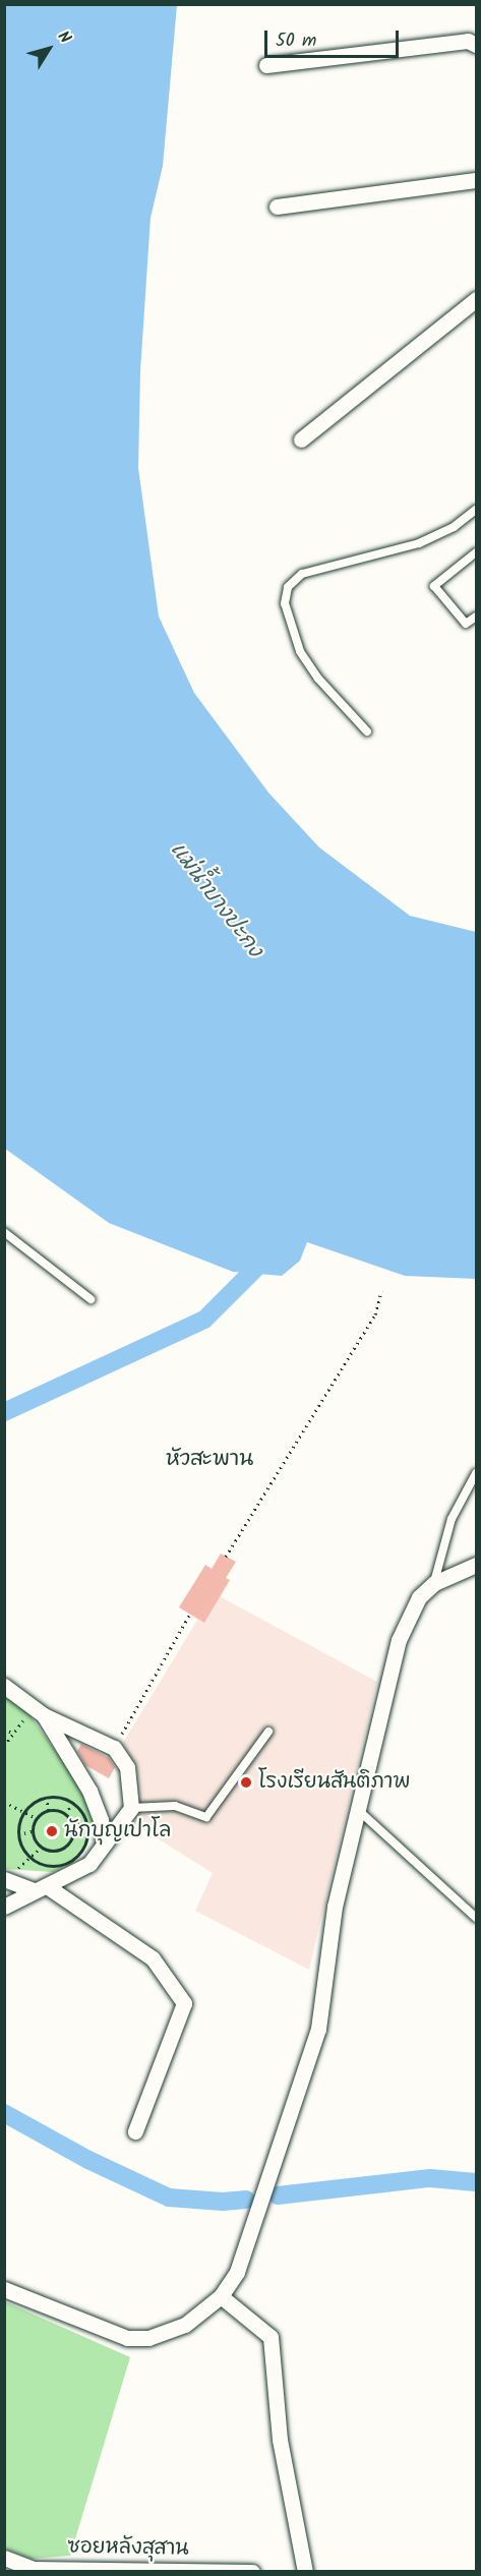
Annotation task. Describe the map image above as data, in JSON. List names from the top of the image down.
{
  "streets": {
    "street": ["ซอยหลังสุสาน"]
  },
  "districts": ["หัวสะพาน"],
  "water": ["แม่น้ำบางปะกง"],
  "places": ["โรงเรียนสันติภาพ", "นักบุญเปาโล"],
  "scale_bar": "50 m",
  "north": "top right"
}
